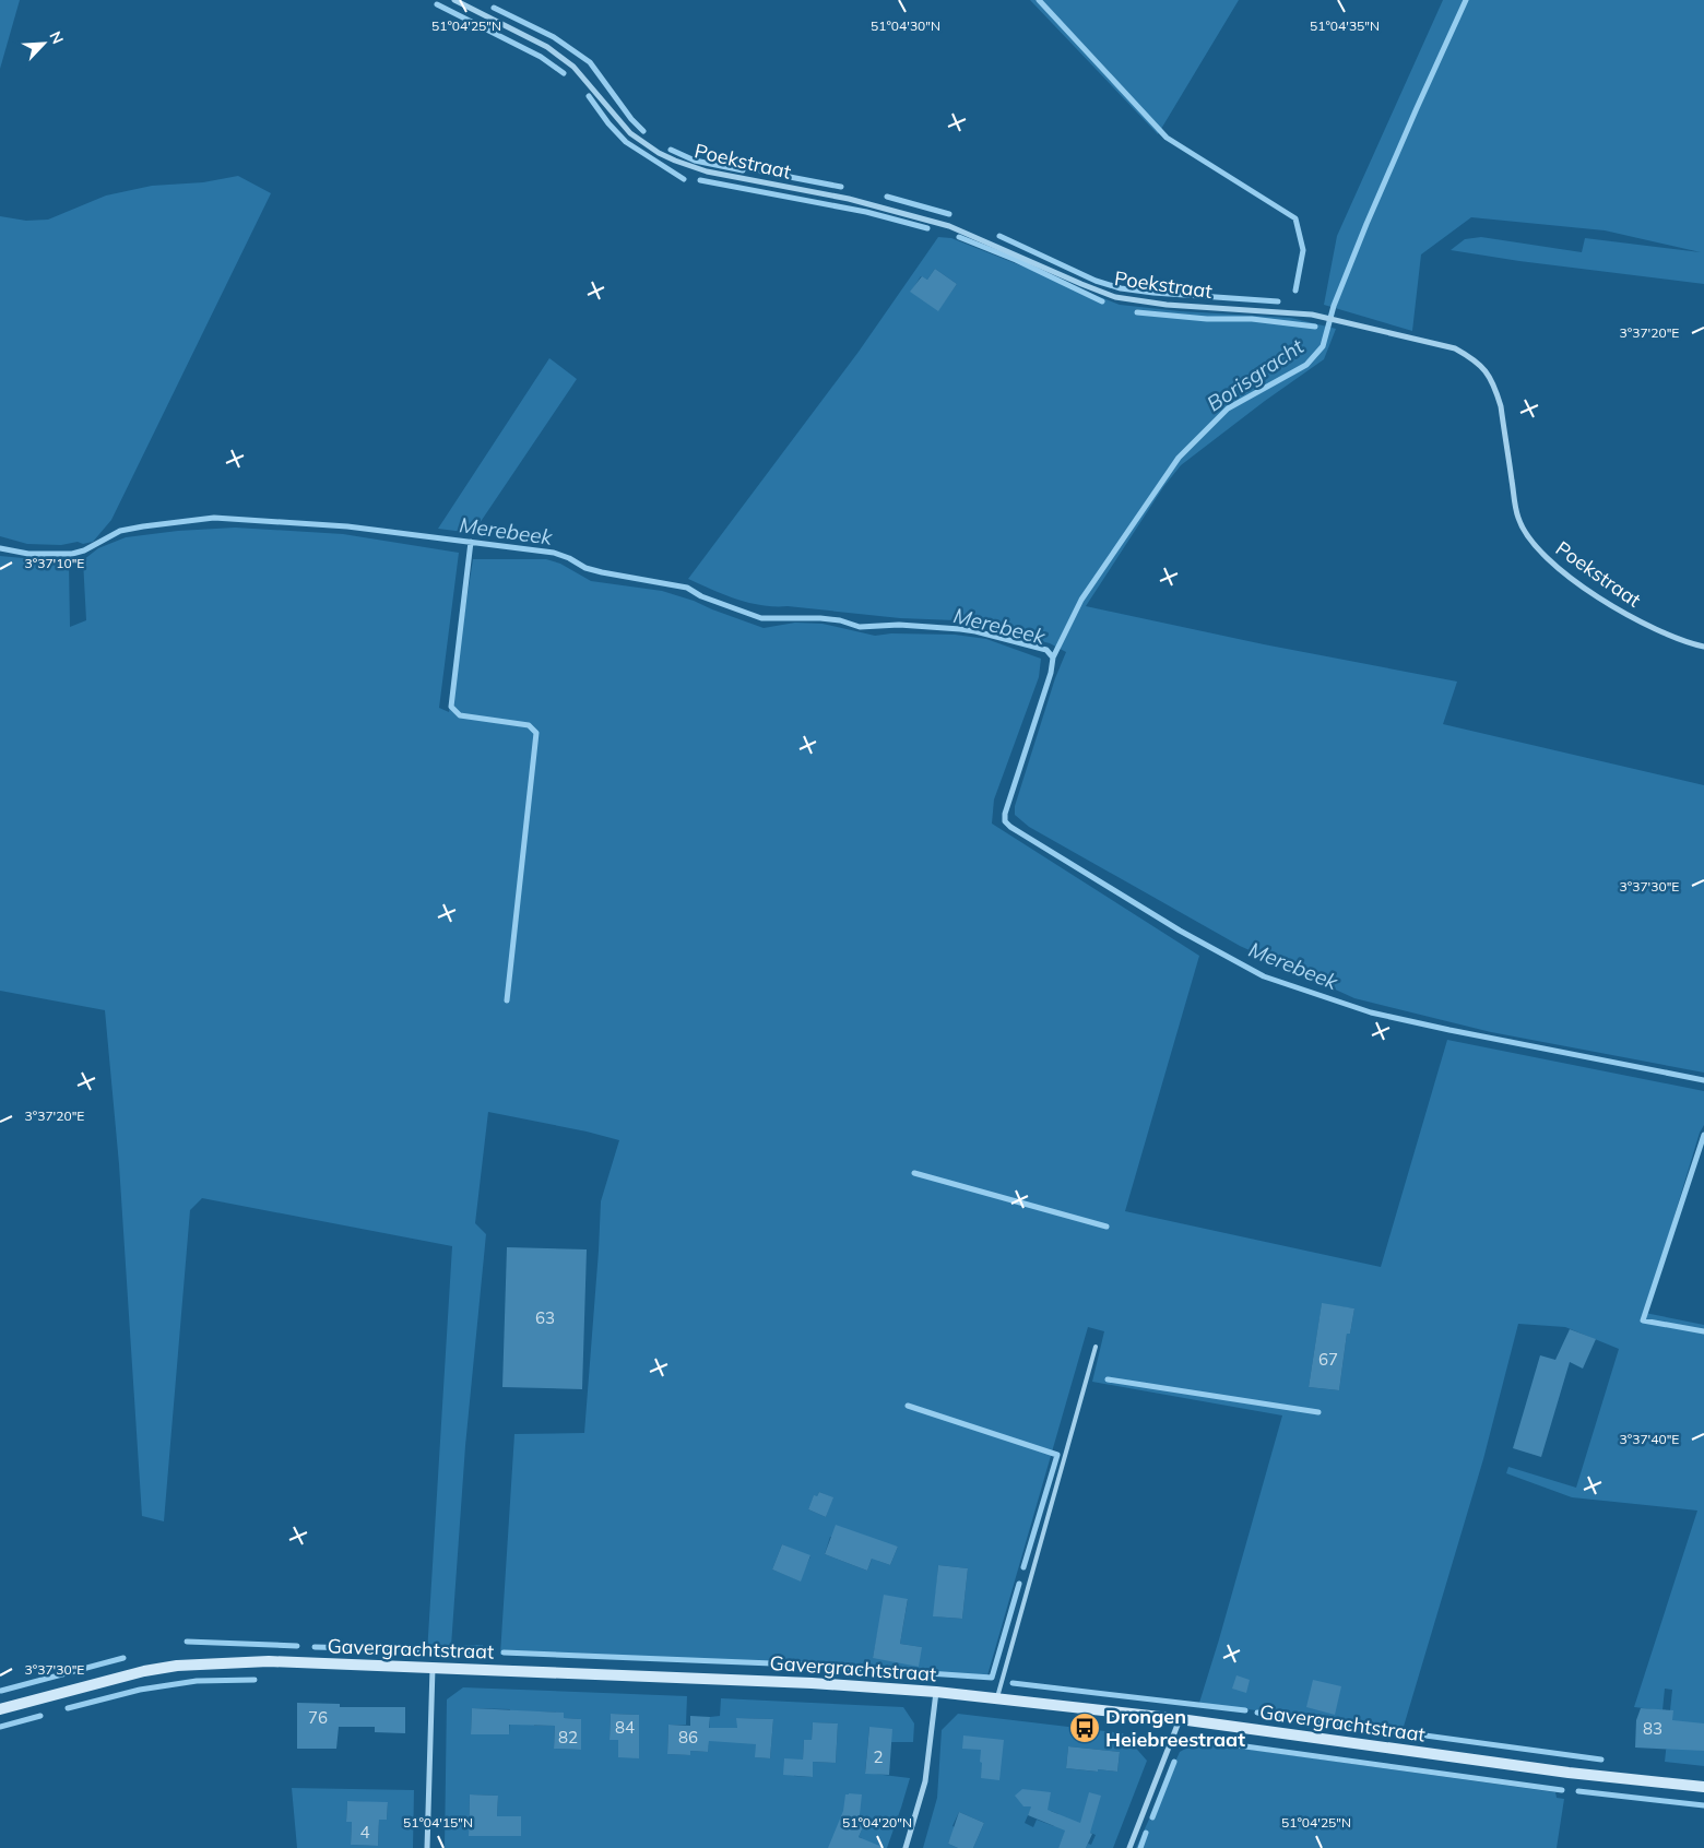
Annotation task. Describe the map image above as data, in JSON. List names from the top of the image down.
{
  "streets": {
    "street": ["Poekstraat", "Gavergrachtstraat"]
  },
  "water": ["Borisgracht", "Merebeek"],
  "places": {
    "bus stop": ["Drongen Heiebreestraat"]
  },
  "house_numbers": [
    "63",
    "67",
    "76",
    "84",
    "83",
    "82",
    "86",
    "2",
    "4"
  ],
  "north": "top right",
  "coordinates": [
    "51°04'25\"N",
    "51°04'30\"N",
    "51°04'35\"N",
    "3°37'20\"E",
    "3°37'10\"E",
    "3°37'30\"E",
    "3°37'40\"E",
    "51°04'15\"N",
    "51°04'20\"N"
  ]
}
